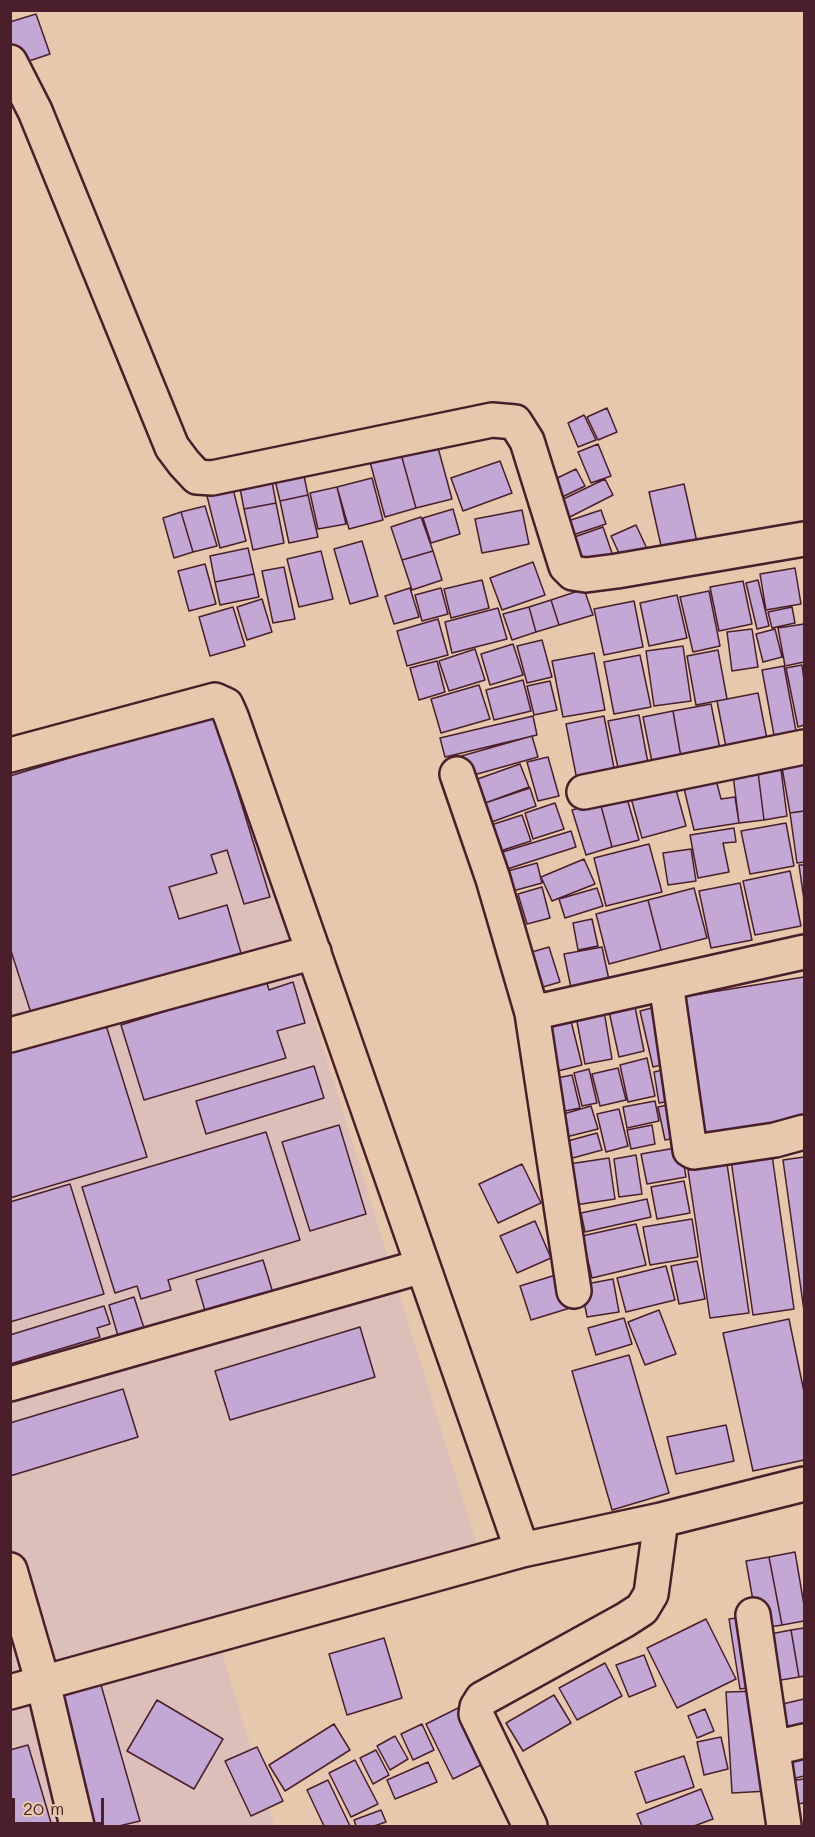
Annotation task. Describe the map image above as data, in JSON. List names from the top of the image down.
{
  "scale_bar": "20 m"
}
